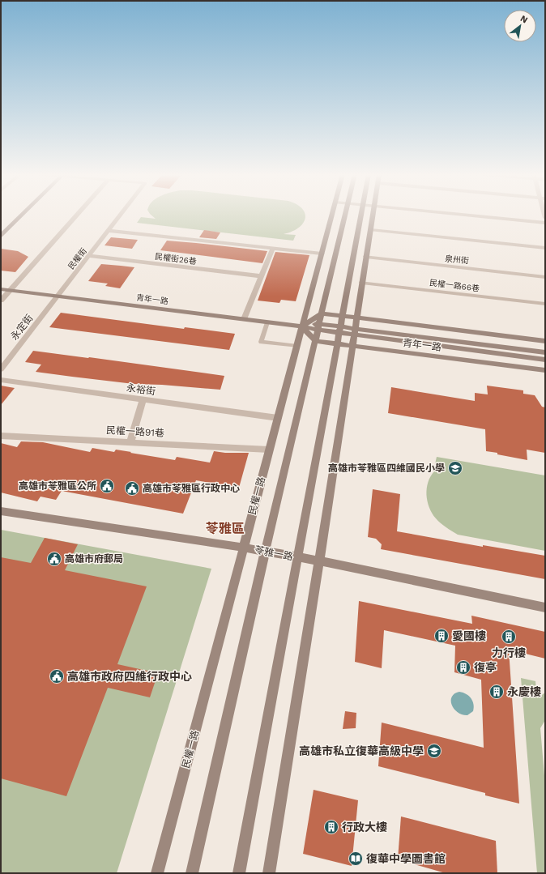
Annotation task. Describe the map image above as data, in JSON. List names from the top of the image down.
{
  "streets": {
    "street": [
      "民權街",
      "民權街26巷",
      "泉州街",
      "民權一路66巷",
      "青年一路",
      "永定街",
      "永裕街",
      "民權一路91巷",
      "民權一路",
      "苓雅一路"
    ]
  },
  "crossings": [
    ["民權街", "民權街26巷"],
    ["民權街", "青年一路"],
    ["民權街", "永定街"],
    ["青年一路", "永定街"],
    ["青年一路", "民權一路"],
    ["永裕街", "民權一路"],
    ["民權一路91巷", "民權一路"],
    ["民權一路", "苓雅一路"]
  ],
  "districts": ["苓雅區"],
  "places": {
    "school or university": ["高雄市苓雅區四維國民小學", "高雄市私立復華高級中學"],
    "public building": [
      "高雄市苓雅區公所",
      "高雄市苓雅區行政中心",
      "高雄市府郵局",
      "高雄市政府四維行政中心"
    ],
    "building": [
      "愛國樓",
      "力行樓",
      "復亭",
      "永慶樓",
      "行政大樓"
    ],
    "library": ["復華中學圖書館"]
  },
  "north": "top right"
}
